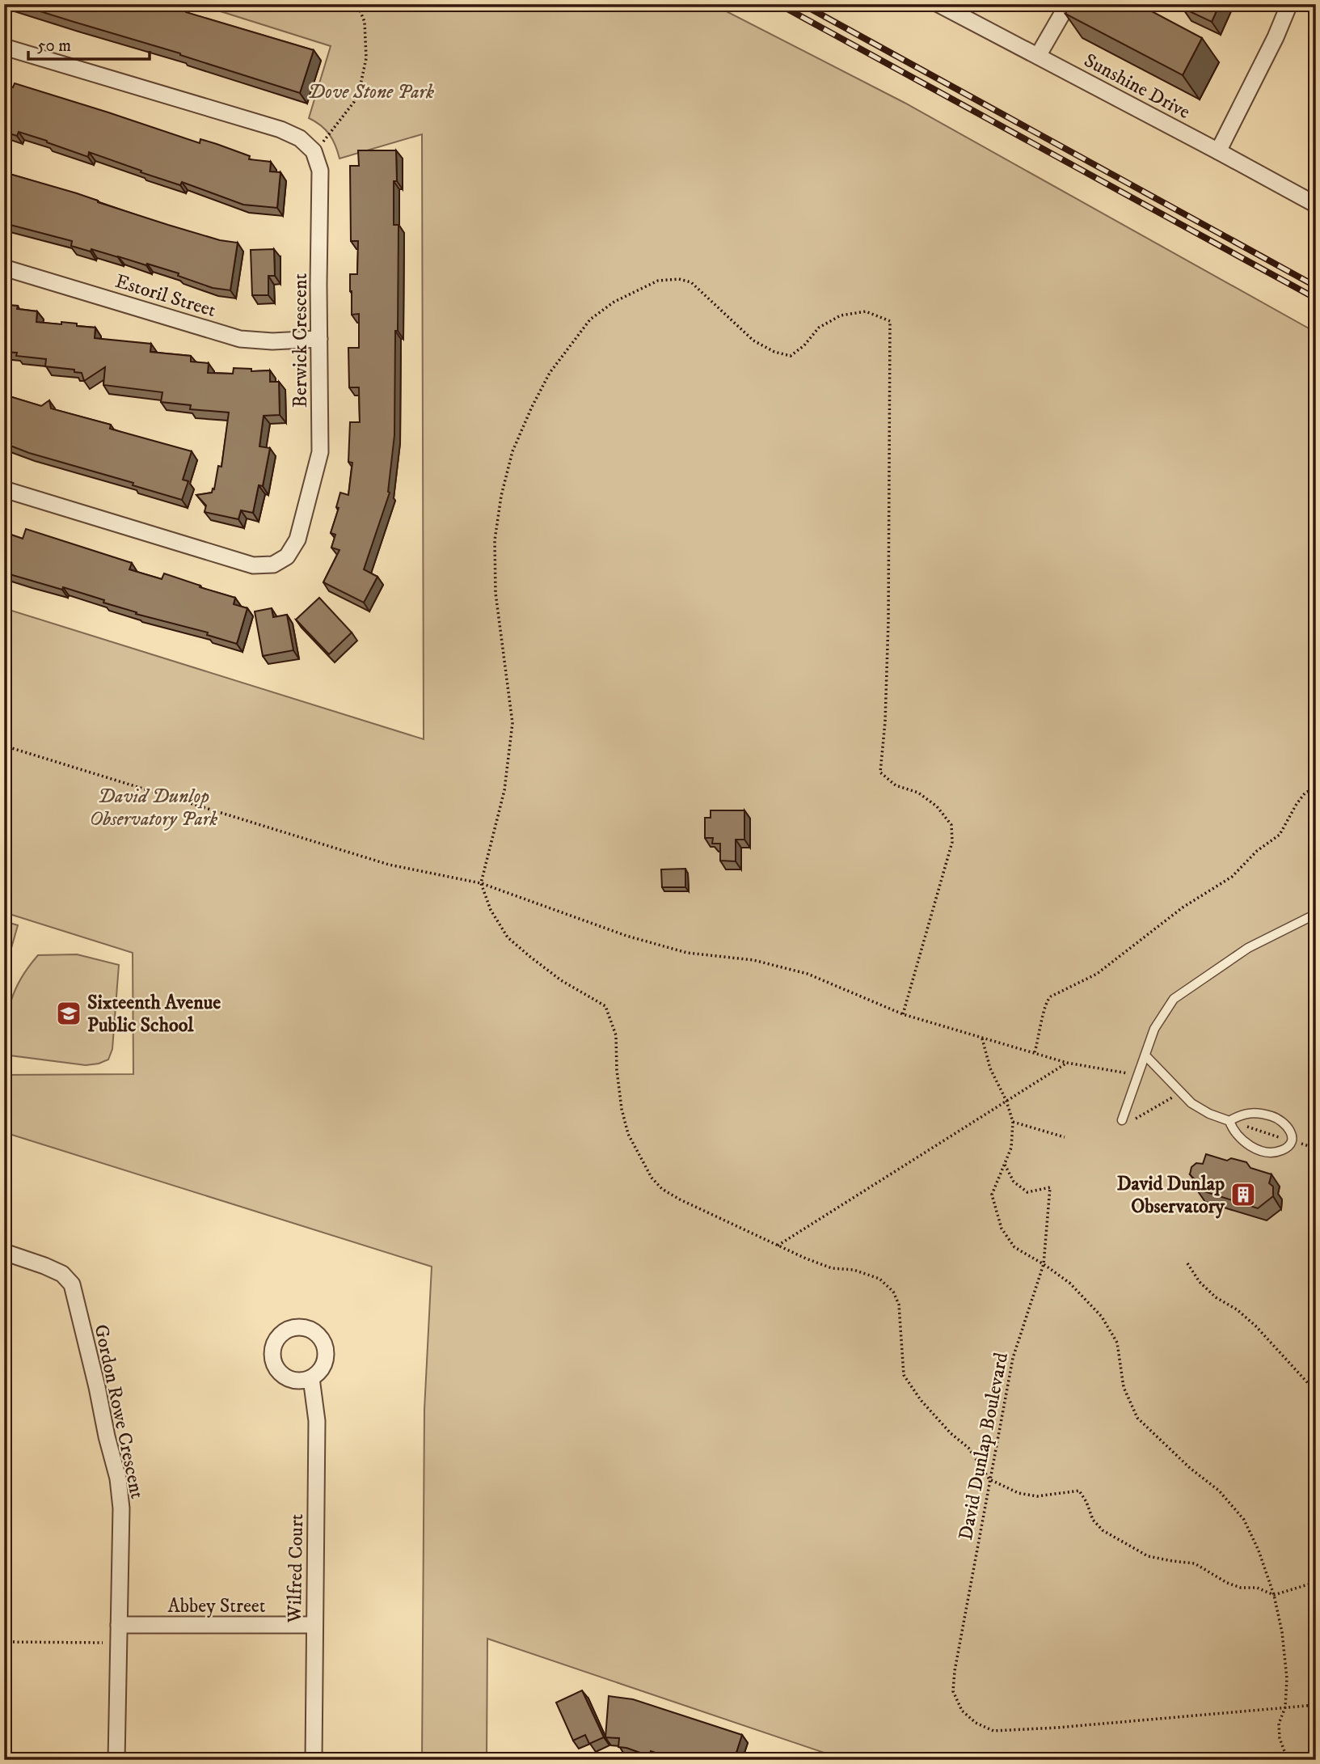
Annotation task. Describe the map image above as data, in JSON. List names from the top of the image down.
{
  "streets": {
    "street": [
      "Sunshine Drive",
      "Estoril Street",
      "Berwick Crescent",
      "Gordon Rowe Crescent",
      "Wilfred Court",
      "Abbey Street"
    ],
    "path": ["David Dunlap Boulevard"]
  },
  "crossings": [
    ["Estoril Street", "Berwick Crescent"],
    ["Gordon Rowe Crescent", "Abbey Street"],
    ["Wilfred Court", "Abbey Street"]
  ],
  "parks": ["Dove Stone Park", "David Dunlop Observatory Park"],
  "places": {
    "school or university": ["Sixteenth Avenue Public School"],
    "building": ["David Dunlap Observatory"]
  },
  "scale_bar": "50 m"
}
